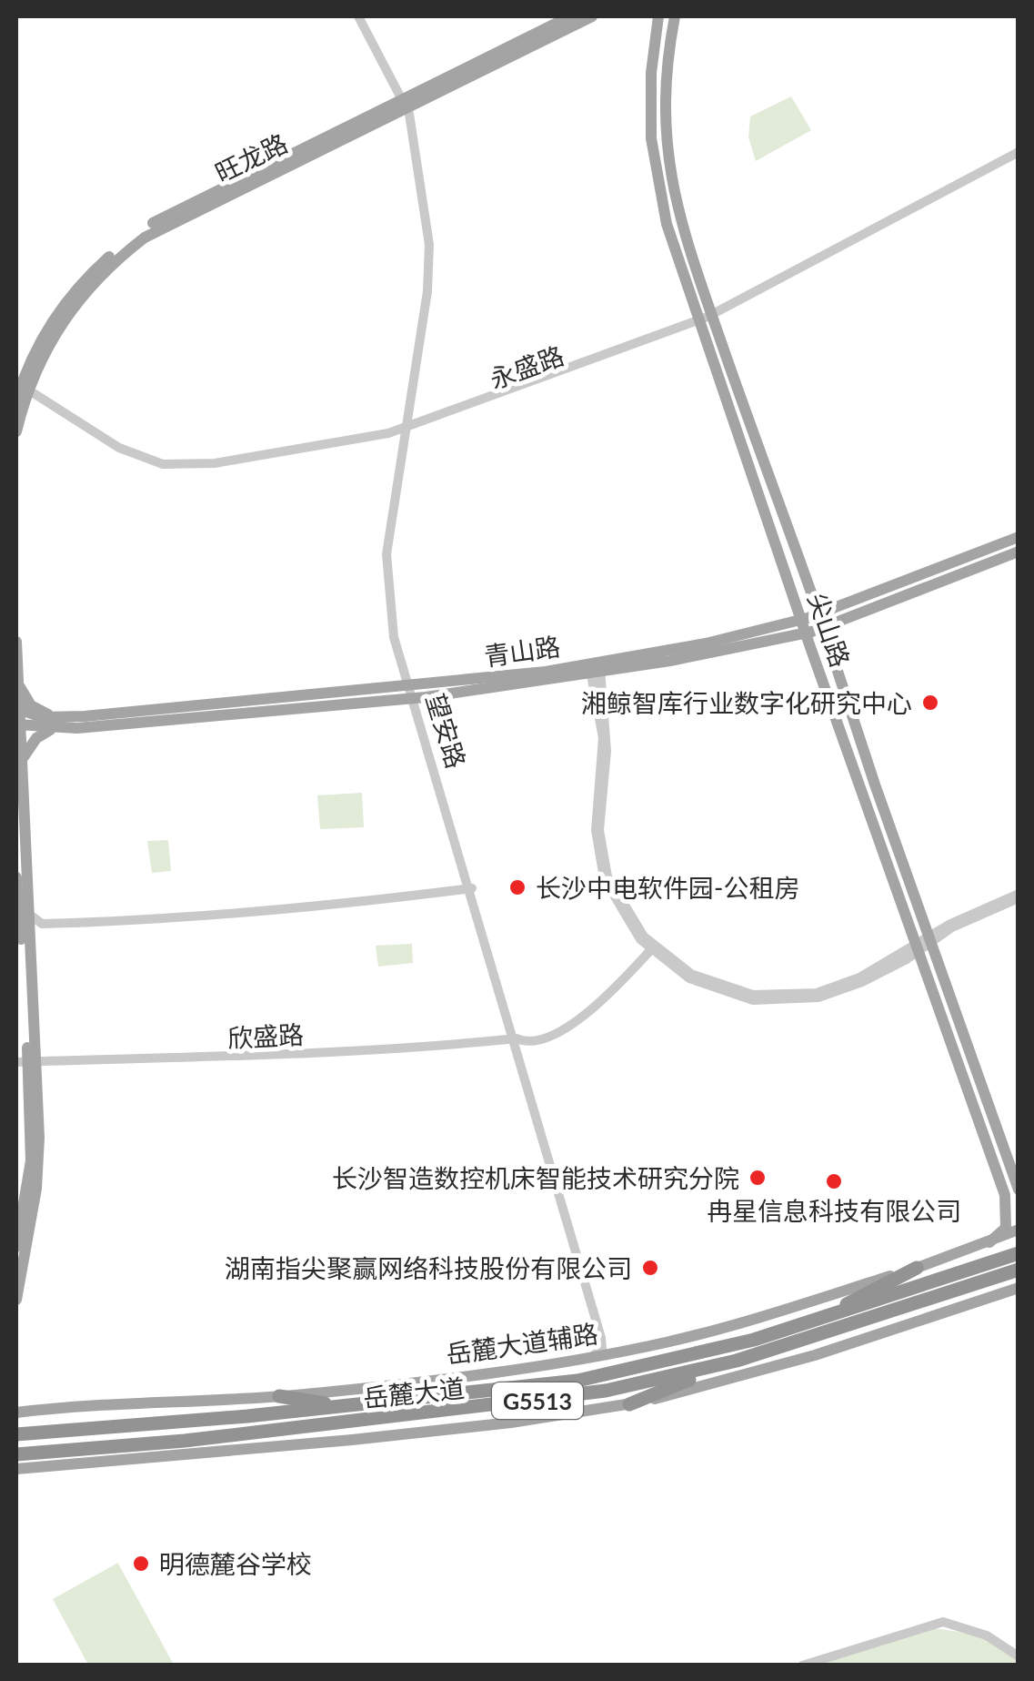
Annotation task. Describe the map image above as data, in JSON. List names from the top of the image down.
{
  "streets": {
    "highway": ["岳麓大道", "G5513"],
    "main road": [
      "旺龙路",
      "尖山路",
      "青山路",
      "岳麓大道辅路"
    ],
    "street": ["永盛路", "望安路", "欣盛路"]
  },
  "crossings": [
    ["旺龙路", "永盛路"],
    ["旺龙路", "望安路"],
    ["永盛路", "尖山路"],
    ["永盛路", "望安路"],
    ["尖山路", "青山路"],
    ["尖山路", "岳麓大道辅路"],
    ["青山路", "望安路"],
    ["望安路", "欣盛路"],
    ["望安路", "岳麓大道辅路"]
  ],
  "places": [
    "湘鲸智库行业数字化研究中心",
    "长沙中电软件园-公租房",
    "长沙智造数控机床智能技术研究分院",
    "冉星信息科技有限公司",
    "湖南指尖聚赢网络科技股份有限公司",
    "明德麓谷学校"
  ]
}
